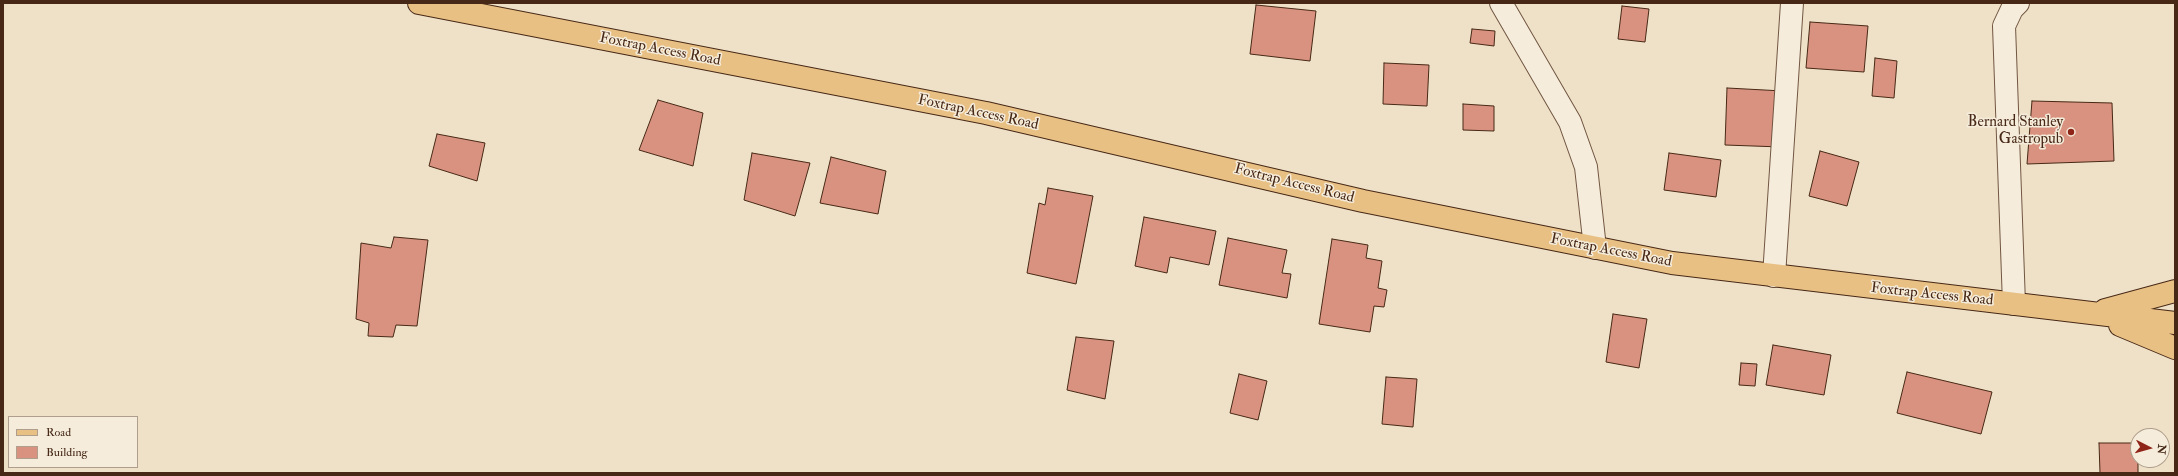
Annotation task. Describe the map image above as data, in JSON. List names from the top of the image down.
{
  "streets": {
    "main road": ["Foxtrap Access Road"]
  },
  "places": ["Bernard Stanley Gastropub"],
  "legend": ["Road", "Building"],
  "north": "right"
}
